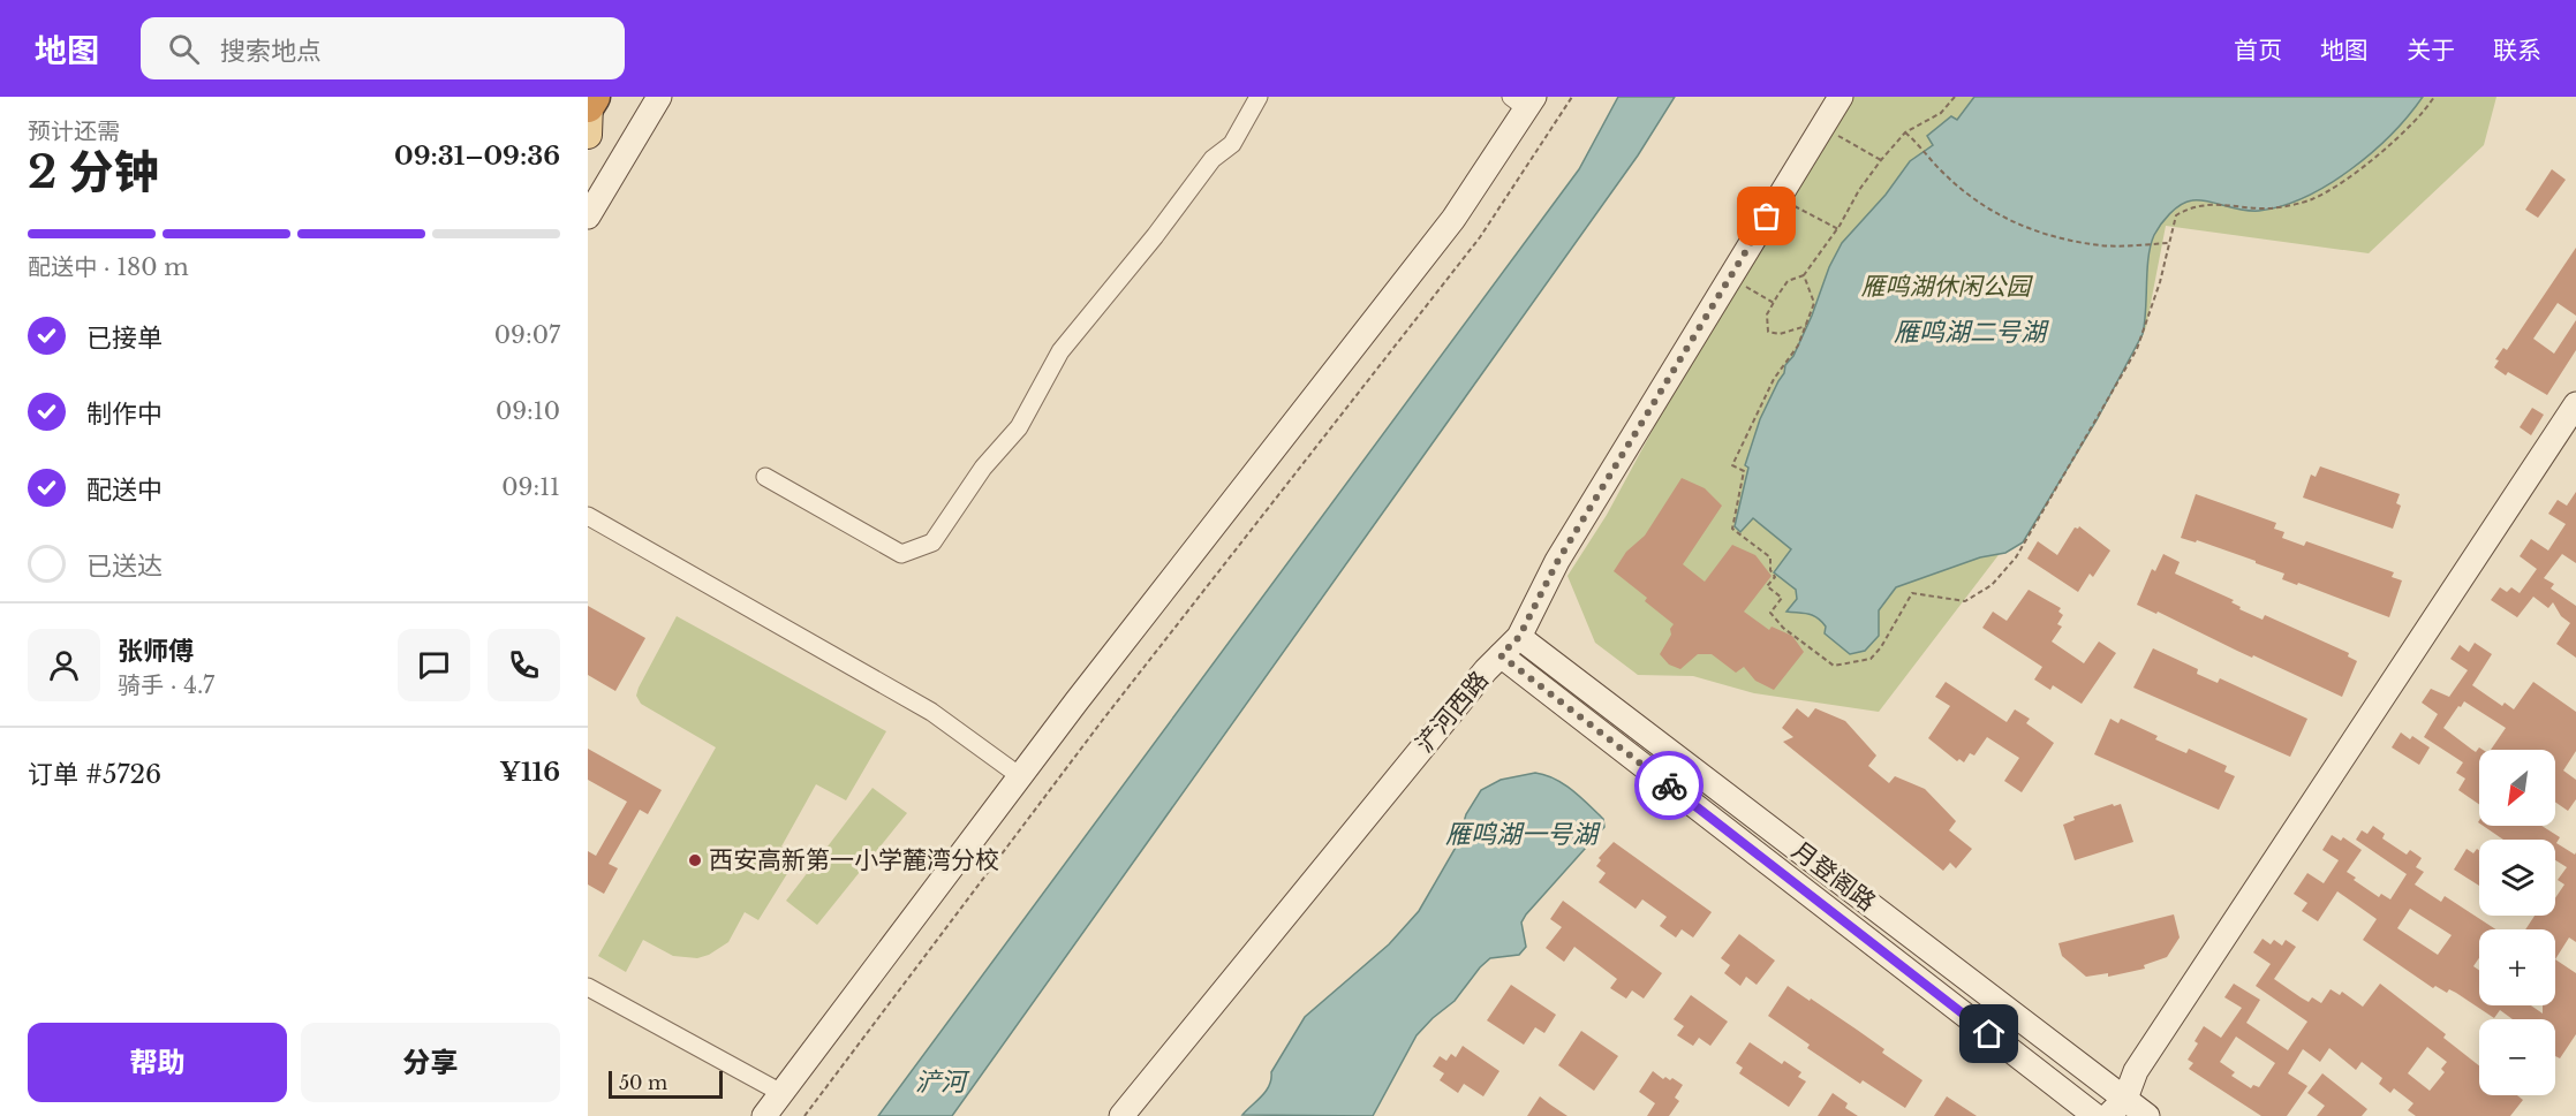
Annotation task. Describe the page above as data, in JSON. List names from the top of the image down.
{
  "streets": {
    "street": ["浐河西路", "月登阁路"]
  },
  "crossings": [
    ["浐河西路", "月登阁路"]
  ],
  "water": ["雁鸣湖二号湖", "雁鸣湖一号湖", "浐河"],
  "parks": ["雁鸣湖休闲公园"],
  "places": ["西安高新第一小学麓湾分校"],
  "scale_bar": "50 m",
  "north": "bottom left",
  "page": {
    "header": "地图",
    "search": "搜索地点",
    "nav": [
      "首页",
      "地图",
      "关于",
      "联系"
    ],
    "heading": ["2 分钟", "预计还需", "09:31–09:36"],
    "panel": [
      "张师傅",
      "骑手 · 4.7",
      "订单 #5726",
      "¥116"
    ],
    "bar": "配送中 · 180 m",
    "list": [
      ["已接单", "09:07"],
      ["制作中", "09:10"],
      ["配送中", "09:11"],
      "已送达"
    ],
    "map_buttons": ["+", "−"],
    "buttons": ["帮助", "分享"],
    "scale": "50 m"
  }
}
